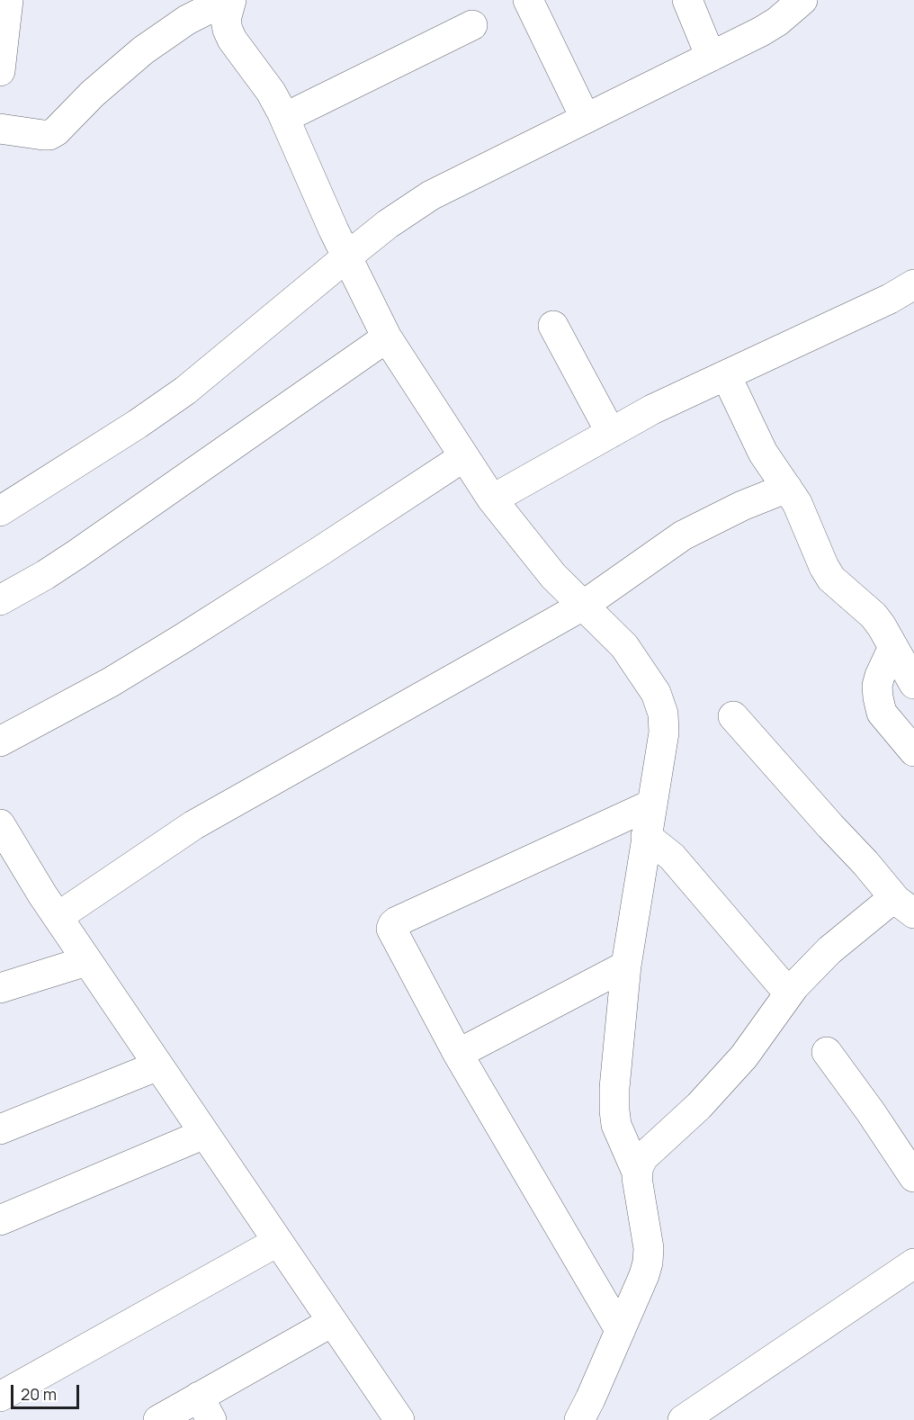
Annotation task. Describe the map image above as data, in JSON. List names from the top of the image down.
{
  "scale_bar": "20 m"
}
